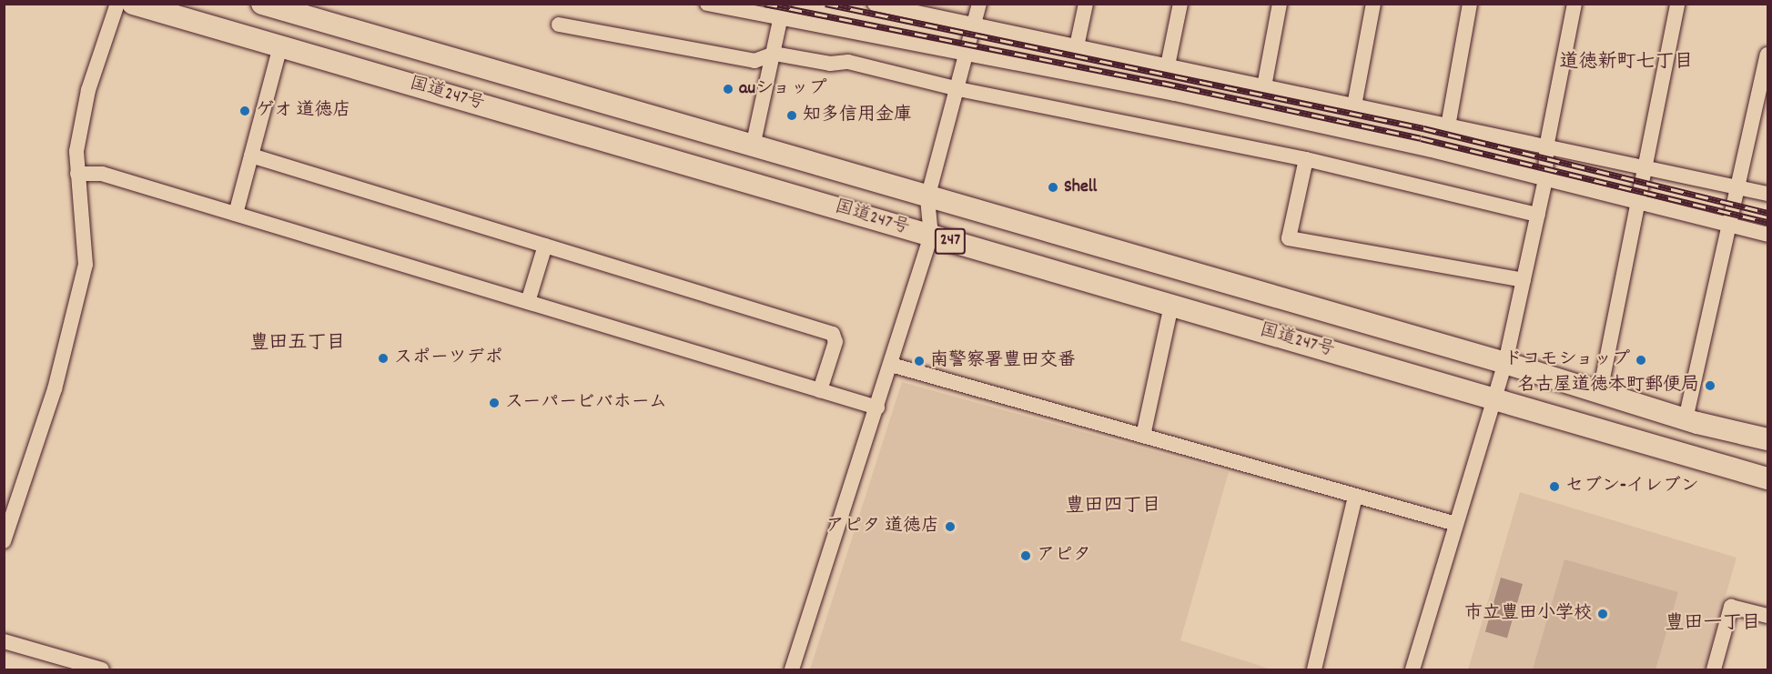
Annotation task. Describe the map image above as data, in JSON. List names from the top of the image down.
{
  "streets": {
    "highway": ["国道247号", "247"]
  },
  "districts": [
    "道徳新町七丁目",
    "豊田五丁目",
    "豊田四丁目",
    "豊田一丁目"
  ],
  "places": [
    "auショップ",
    "ゲオ 道徳店",
    "知多信用金庫",
    "Shell",
    "スポーツデポ",
    "ドコモショップ",
    "南警察署豊田交番",
    "名古屋道徳本町郵便局",
    "スーパービバホーム",
    "セブン-イレブン",
    "アピタ 道徳店",
    "アピタ",
    "市立豊田小学校"
  ]
}
